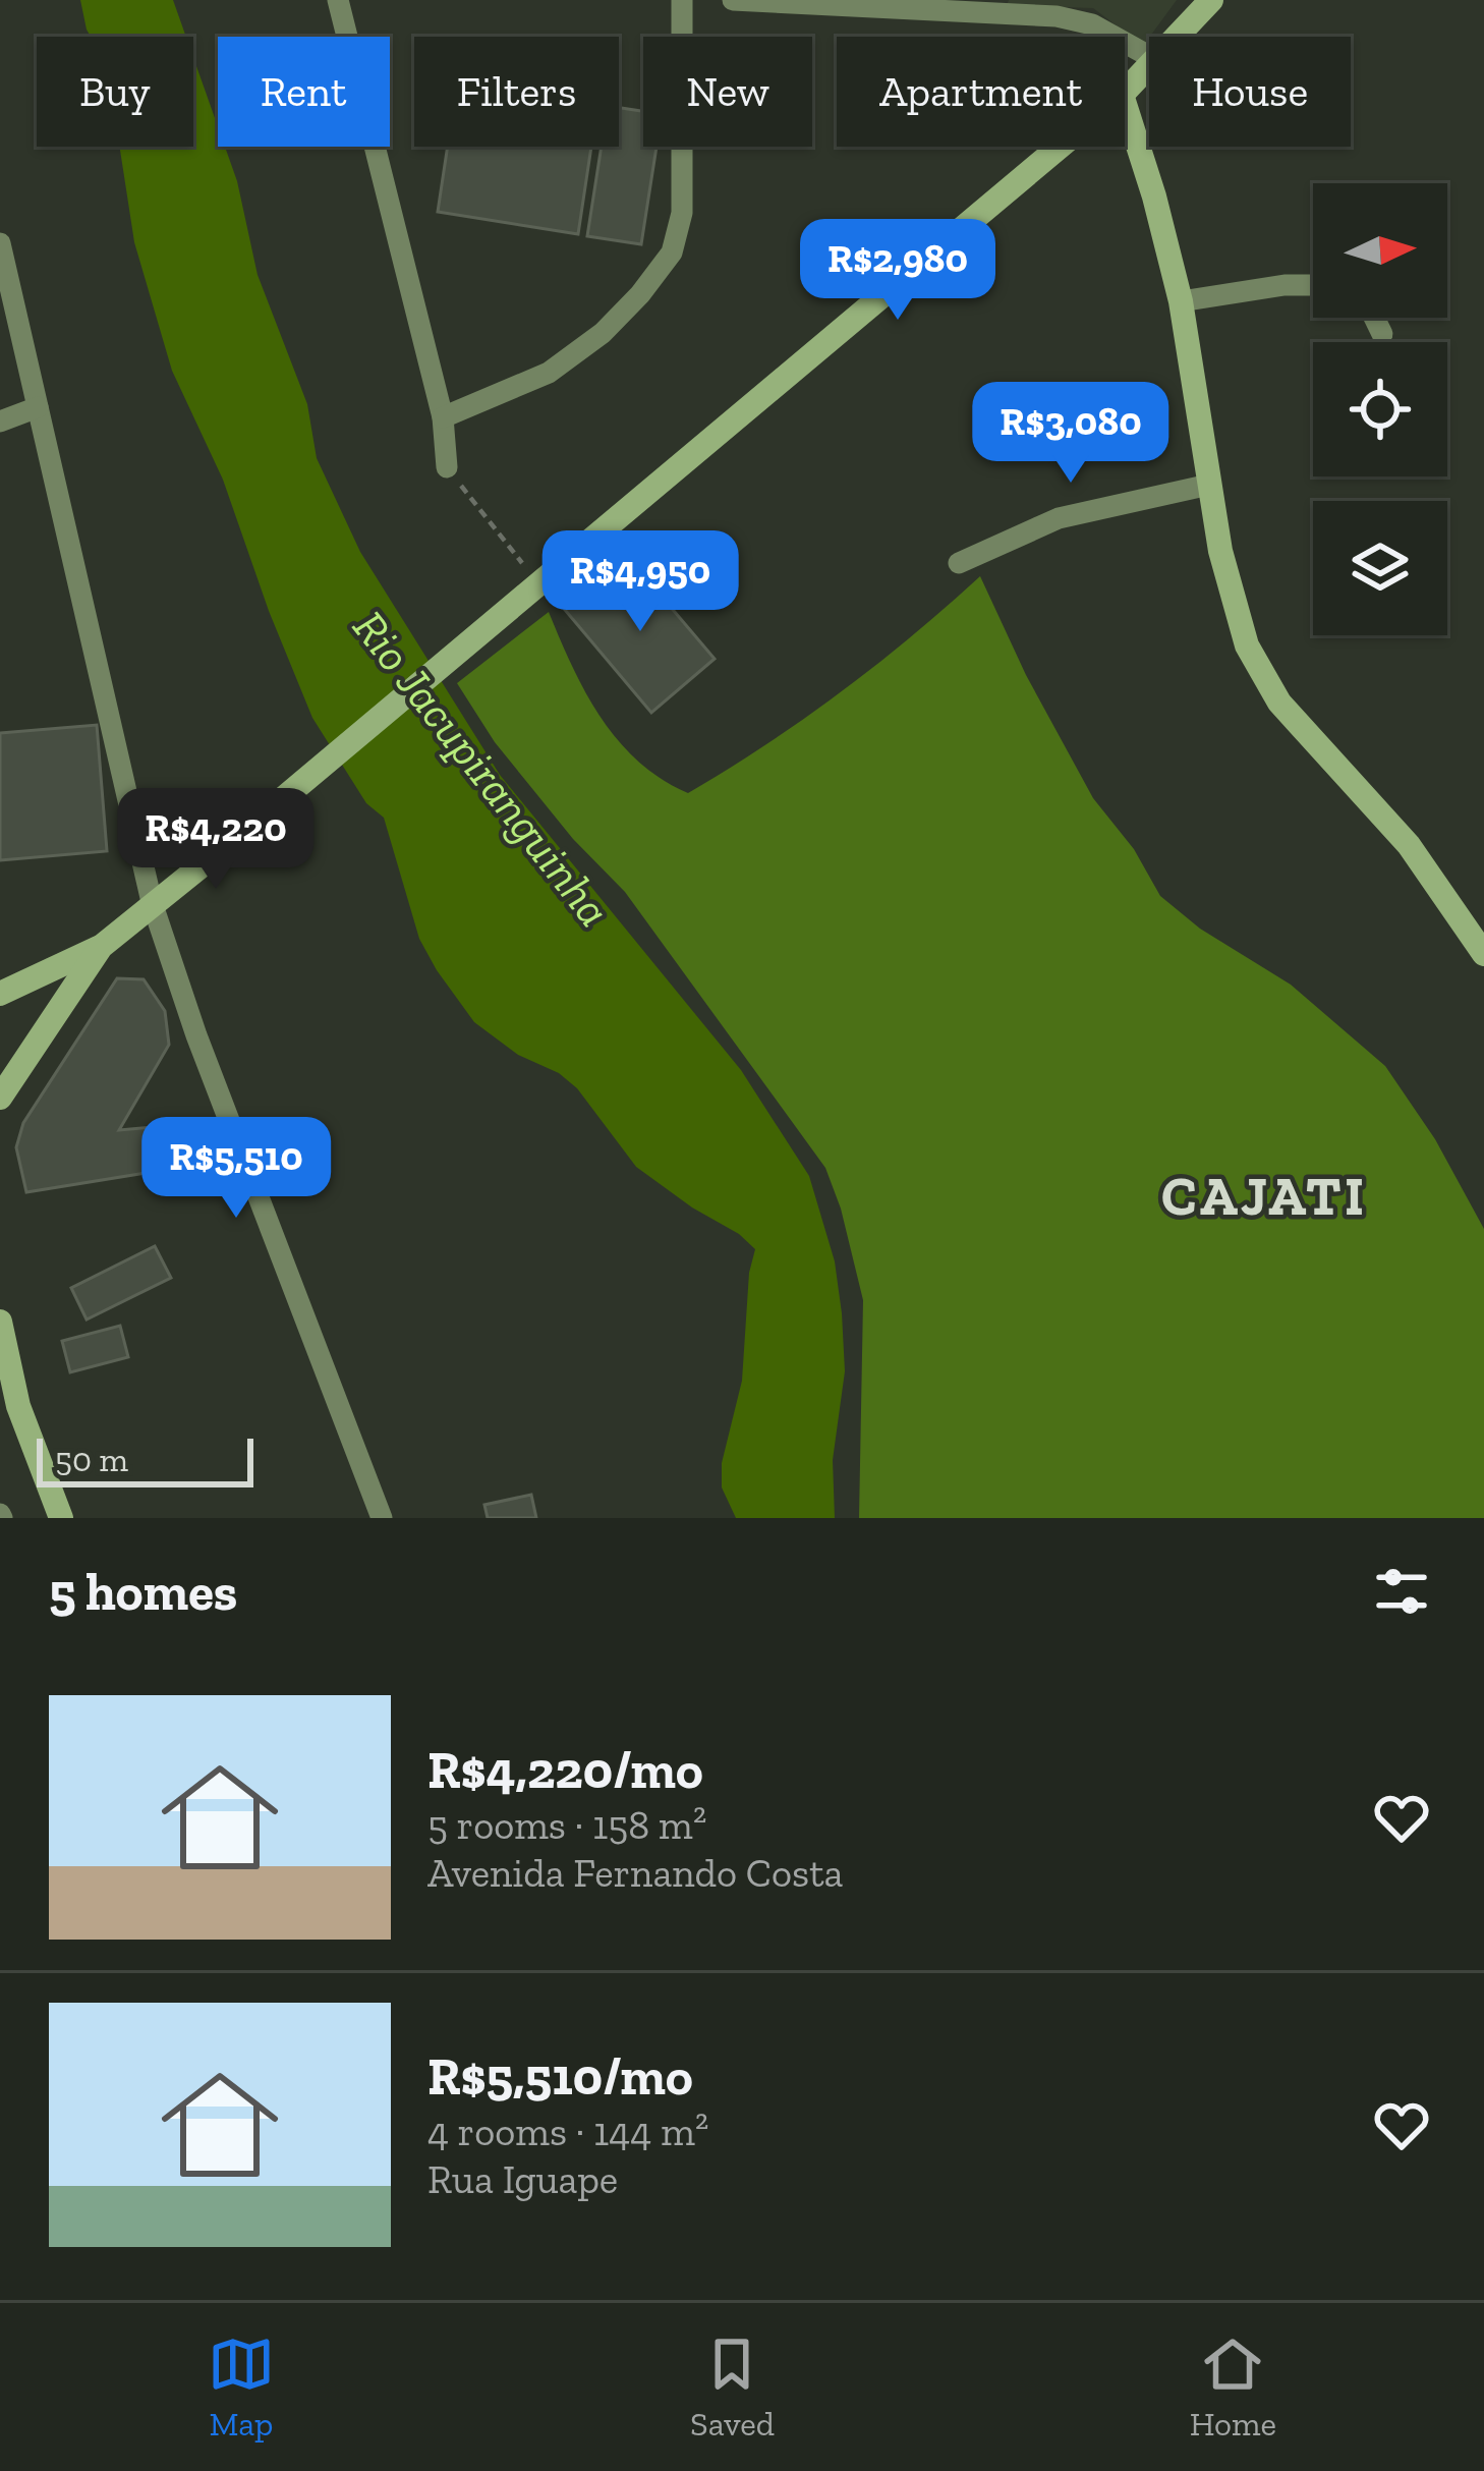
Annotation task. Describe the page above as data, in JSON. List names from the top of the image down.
{
  "districts": ["CAJATI"],
  "water": ["Rio Jacupiranguinha"],
  "scale_bar": "50 m",
  "north": "right",
  "page": {
    "chip": [
      "Buy",
      "Rent",
      "Filters",
      "New",
      "Apartment",
      "House"
    ],
    "price": [
      "R$2,980",
      "R$3,080",
      "R$4,950",
      "R$4,220",
      "R$5,510"
    ],
    "scale": "50 m",
    "heading": "5 homes",
    "list": [
      {
        "name": "R$4,220/mo",
        "note": "5 rooms · 158 m² · Avenida Fernando Costa"
      },
      {
        "name": "R$5,510/mo",
        "note": "4 rooms · 144 m² · Rua Iguape"
      }
    ],
    "tabs": ["Map", "Saved", "Home"]
  }
}
